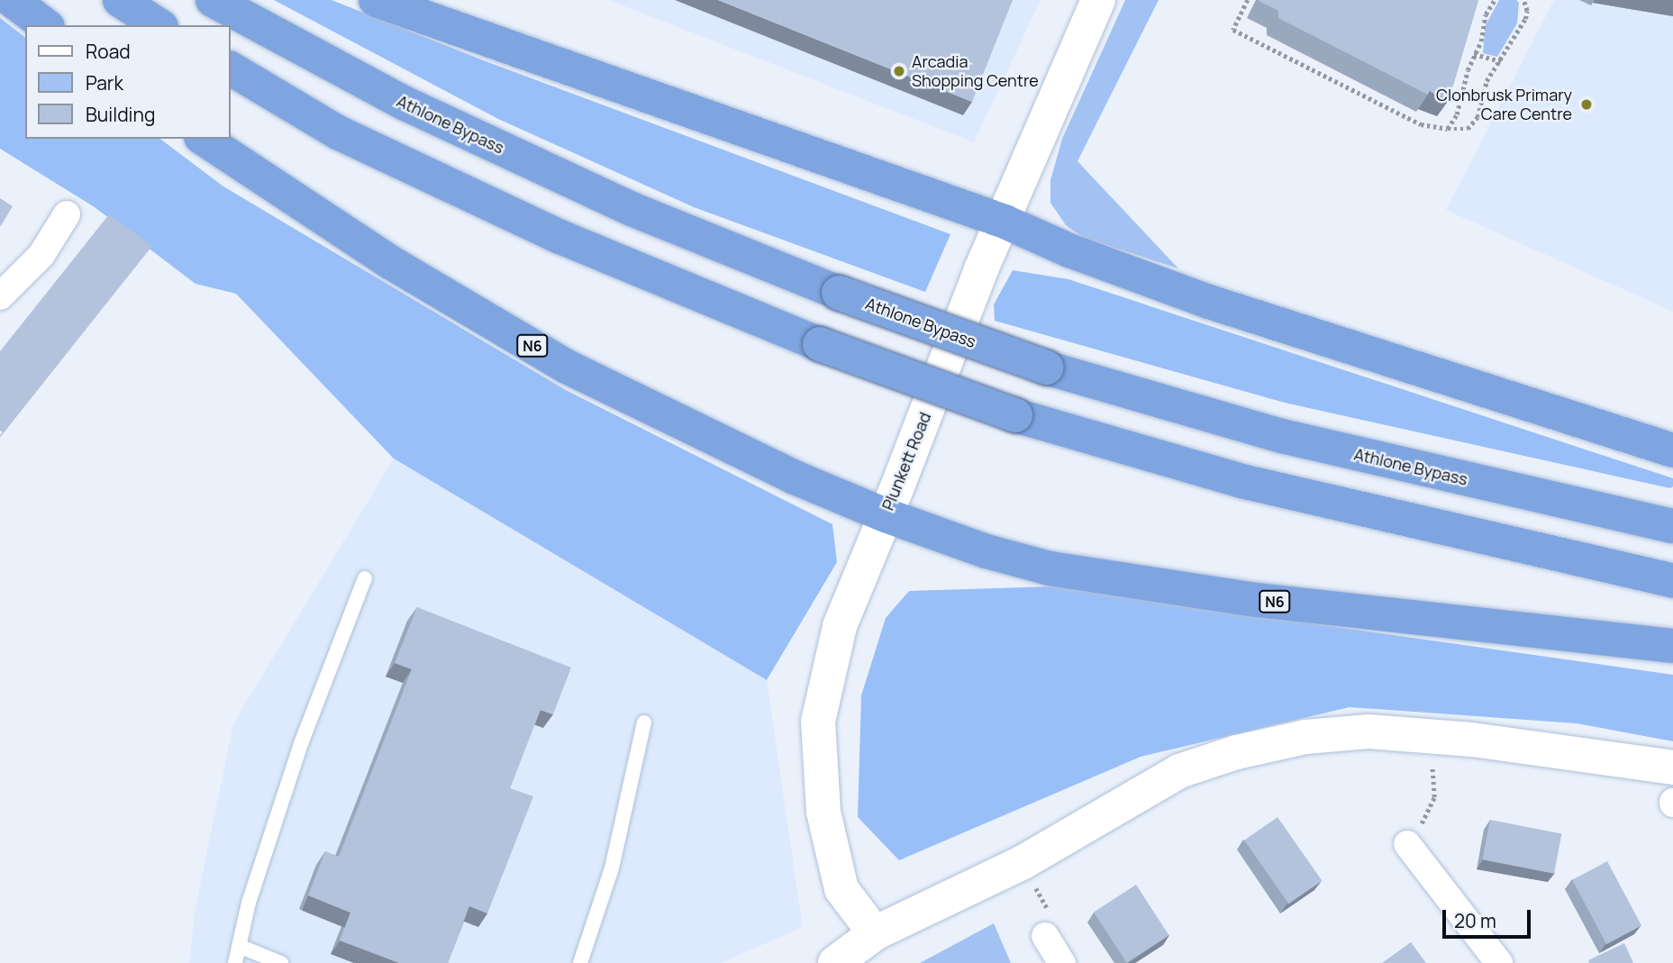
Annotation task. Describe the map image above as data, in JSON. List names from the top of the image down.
{
  "streets": {
    "highway": ["Athlone Bypass", "N6"],
    "street": ["Plunkett Road"]
  },
  "crossings": [
    ["N6", "Plunkett Road"]
  ],
  "places": ["Arcadia Shopping Centre", "Clonbrusk Primary Care Centre"],
  "legend": ["Road", "Park", "Building"],
  "scale_bar": "20 m"
}
